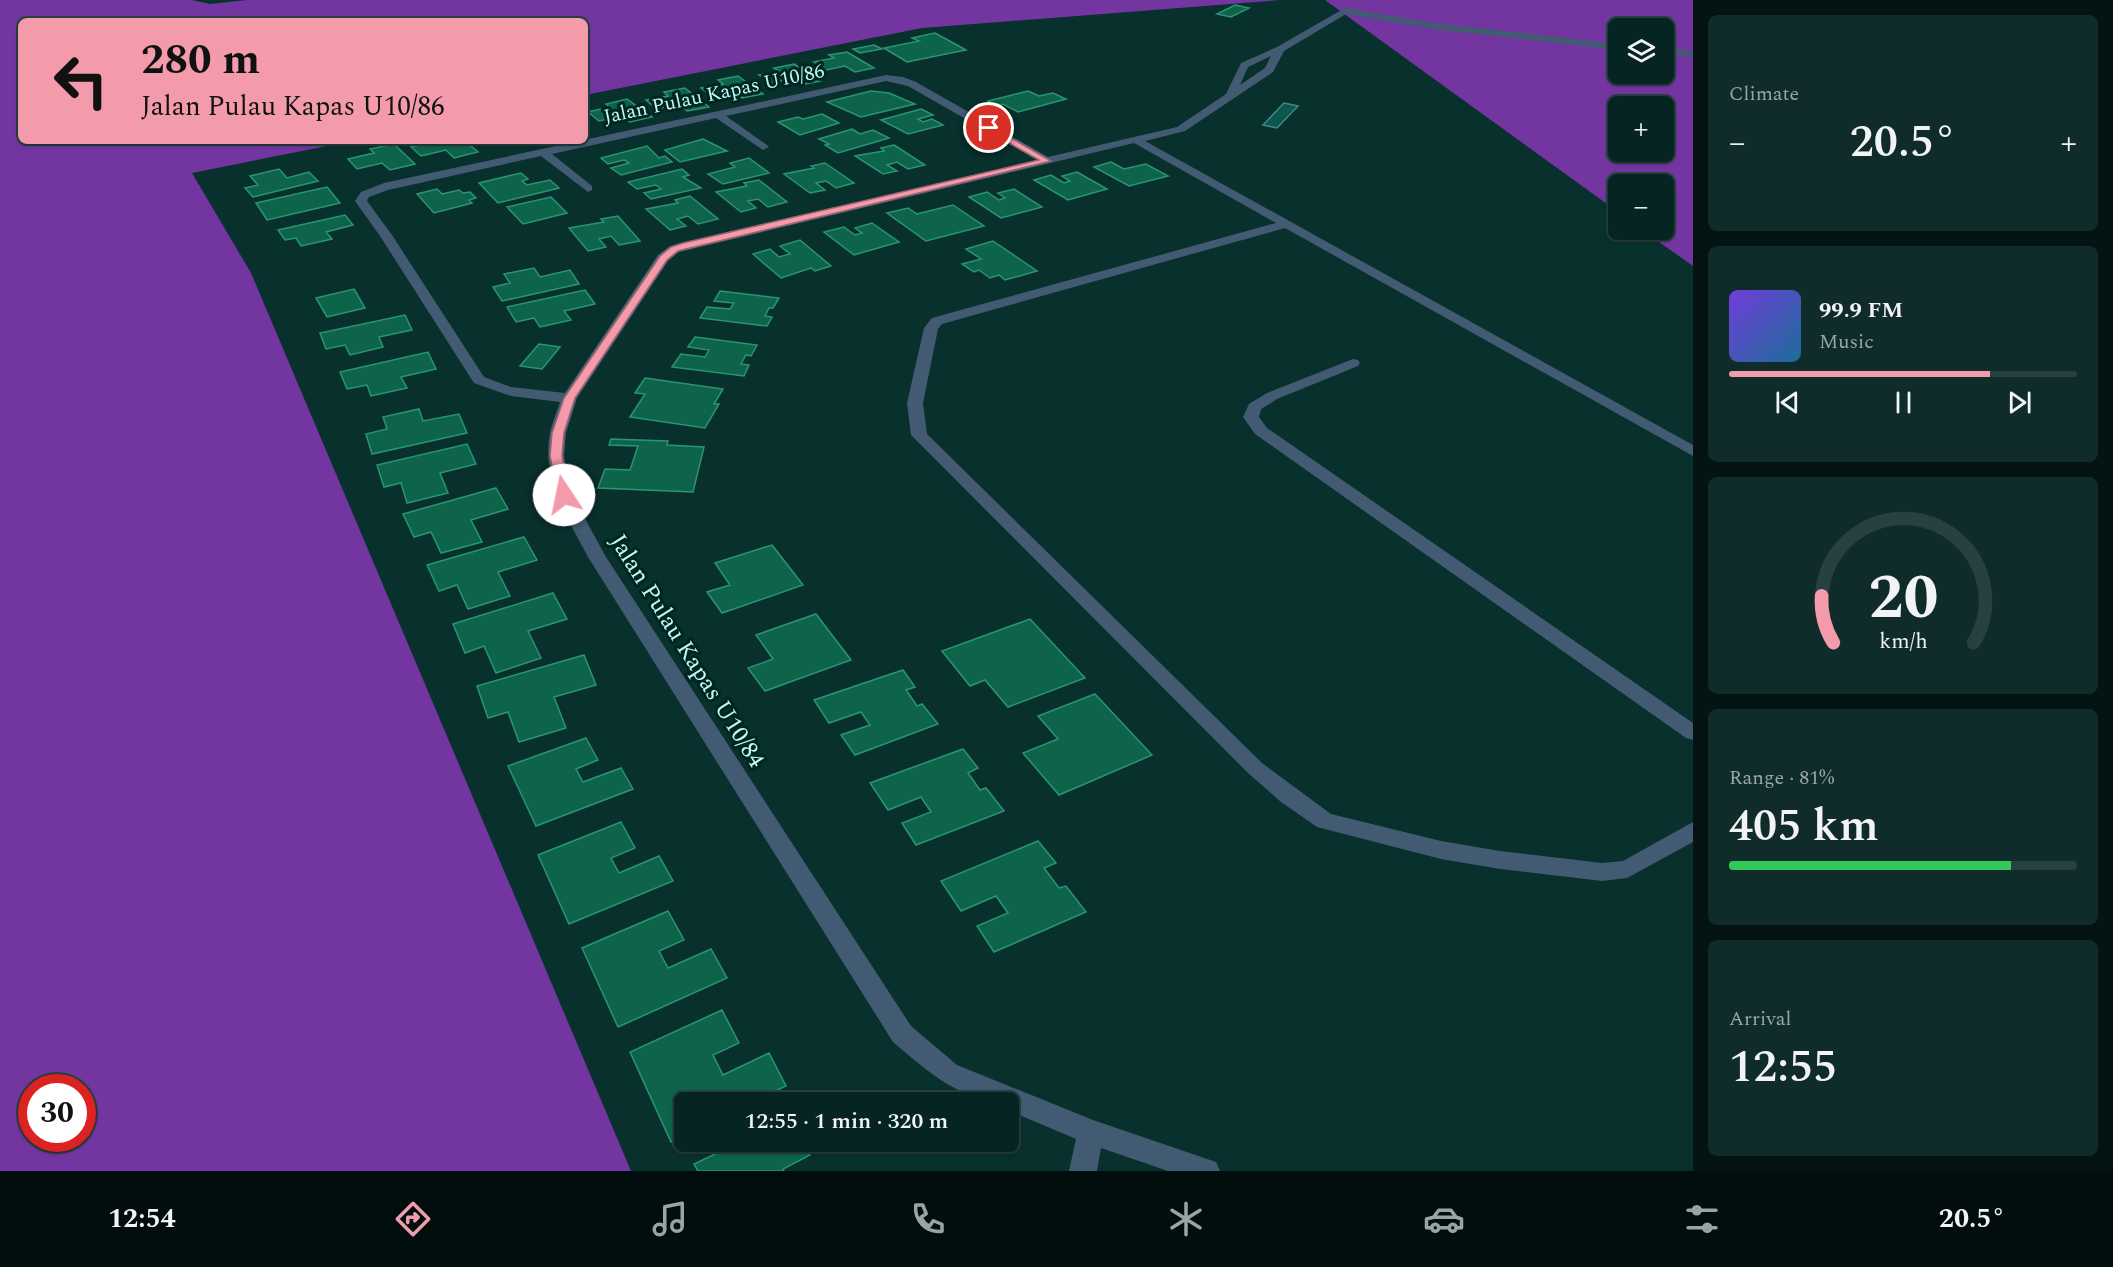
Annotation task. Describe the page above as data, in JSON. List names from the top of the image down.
{
  "streets": {
    "street": ["Jalan Pulau Kapas U10/86", "Jalan Pulau Kapas U10/84"]
  },
  "crossings": [
    ["Jalan Pulau Kapas U10/86", "Jalan Pulau Kapas U10/84"]
  ],
  "page": {
    "tile": [
      "Climate",
      ["Range · 81%", "405 km"],
      ["Arrival", "12:55"]
    ],
    "map_buttons": ["+", "−"],
    "turn": ["280 m", "Jalan Pulau Kapas U10/86"],
    "heat": ["−", "20.5°", "+"],
    "song": ["99.9 FM", "Music"],
    "limit": "30",
    "trip": "12:55 · 1 min · 320 m",
    "tabs": ["12:54", "20.5°"],
    "gauge": ["20", "km/h"]
  }
}
